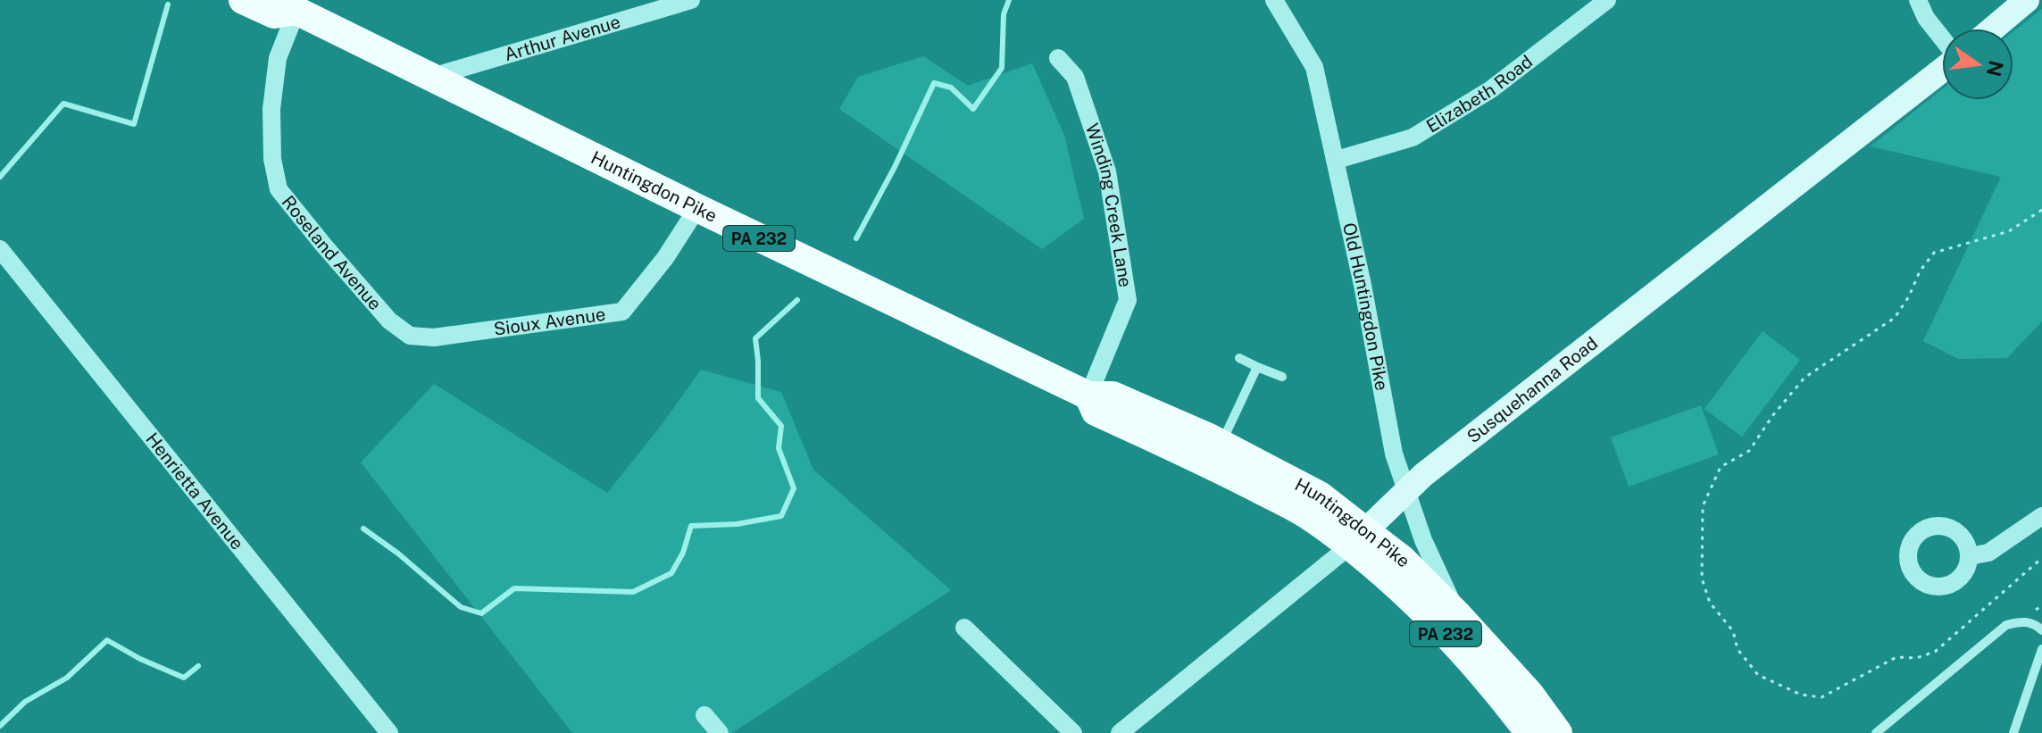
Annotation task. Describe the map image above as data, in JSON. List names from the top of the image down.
{
  "streets": {
    "main road": ["Huntingdon Pike", "PA 232", "Susquehanna Road"],
    "street": [
      "Arthur Avenue",
      "Elizabeth Road",
      "Winding Creek Lane",
      "Roseland Avenue",
      "Old Huntingdon Pike",
      "Sioux Avenue",
      "Henrietta Avenue"
    ]
  },
  "crossings": [
    ["Arthur Avenue", "Huntingdon Pike"],
    ["Elizabeth Road", "Old Huntingdon Pike"],
    ["Huntingdon Pike", "Winding Creek Lane"],
    ["Huntingdon Pike", "Roseland Avenue"],
    ["Huntingdon Pike", "Old Huntingdon Pike"],
    ["Huntingdon Pike", "Sioux Avenue"],
    ["Huntingdon Pike", "Susquehanna Road"],
    ["Roseland Avenue", "Sioux Avenue"],
    ["Old Huntingdon Pike", "Susquehanna Road"]
  ],
  "north": "right"
}
